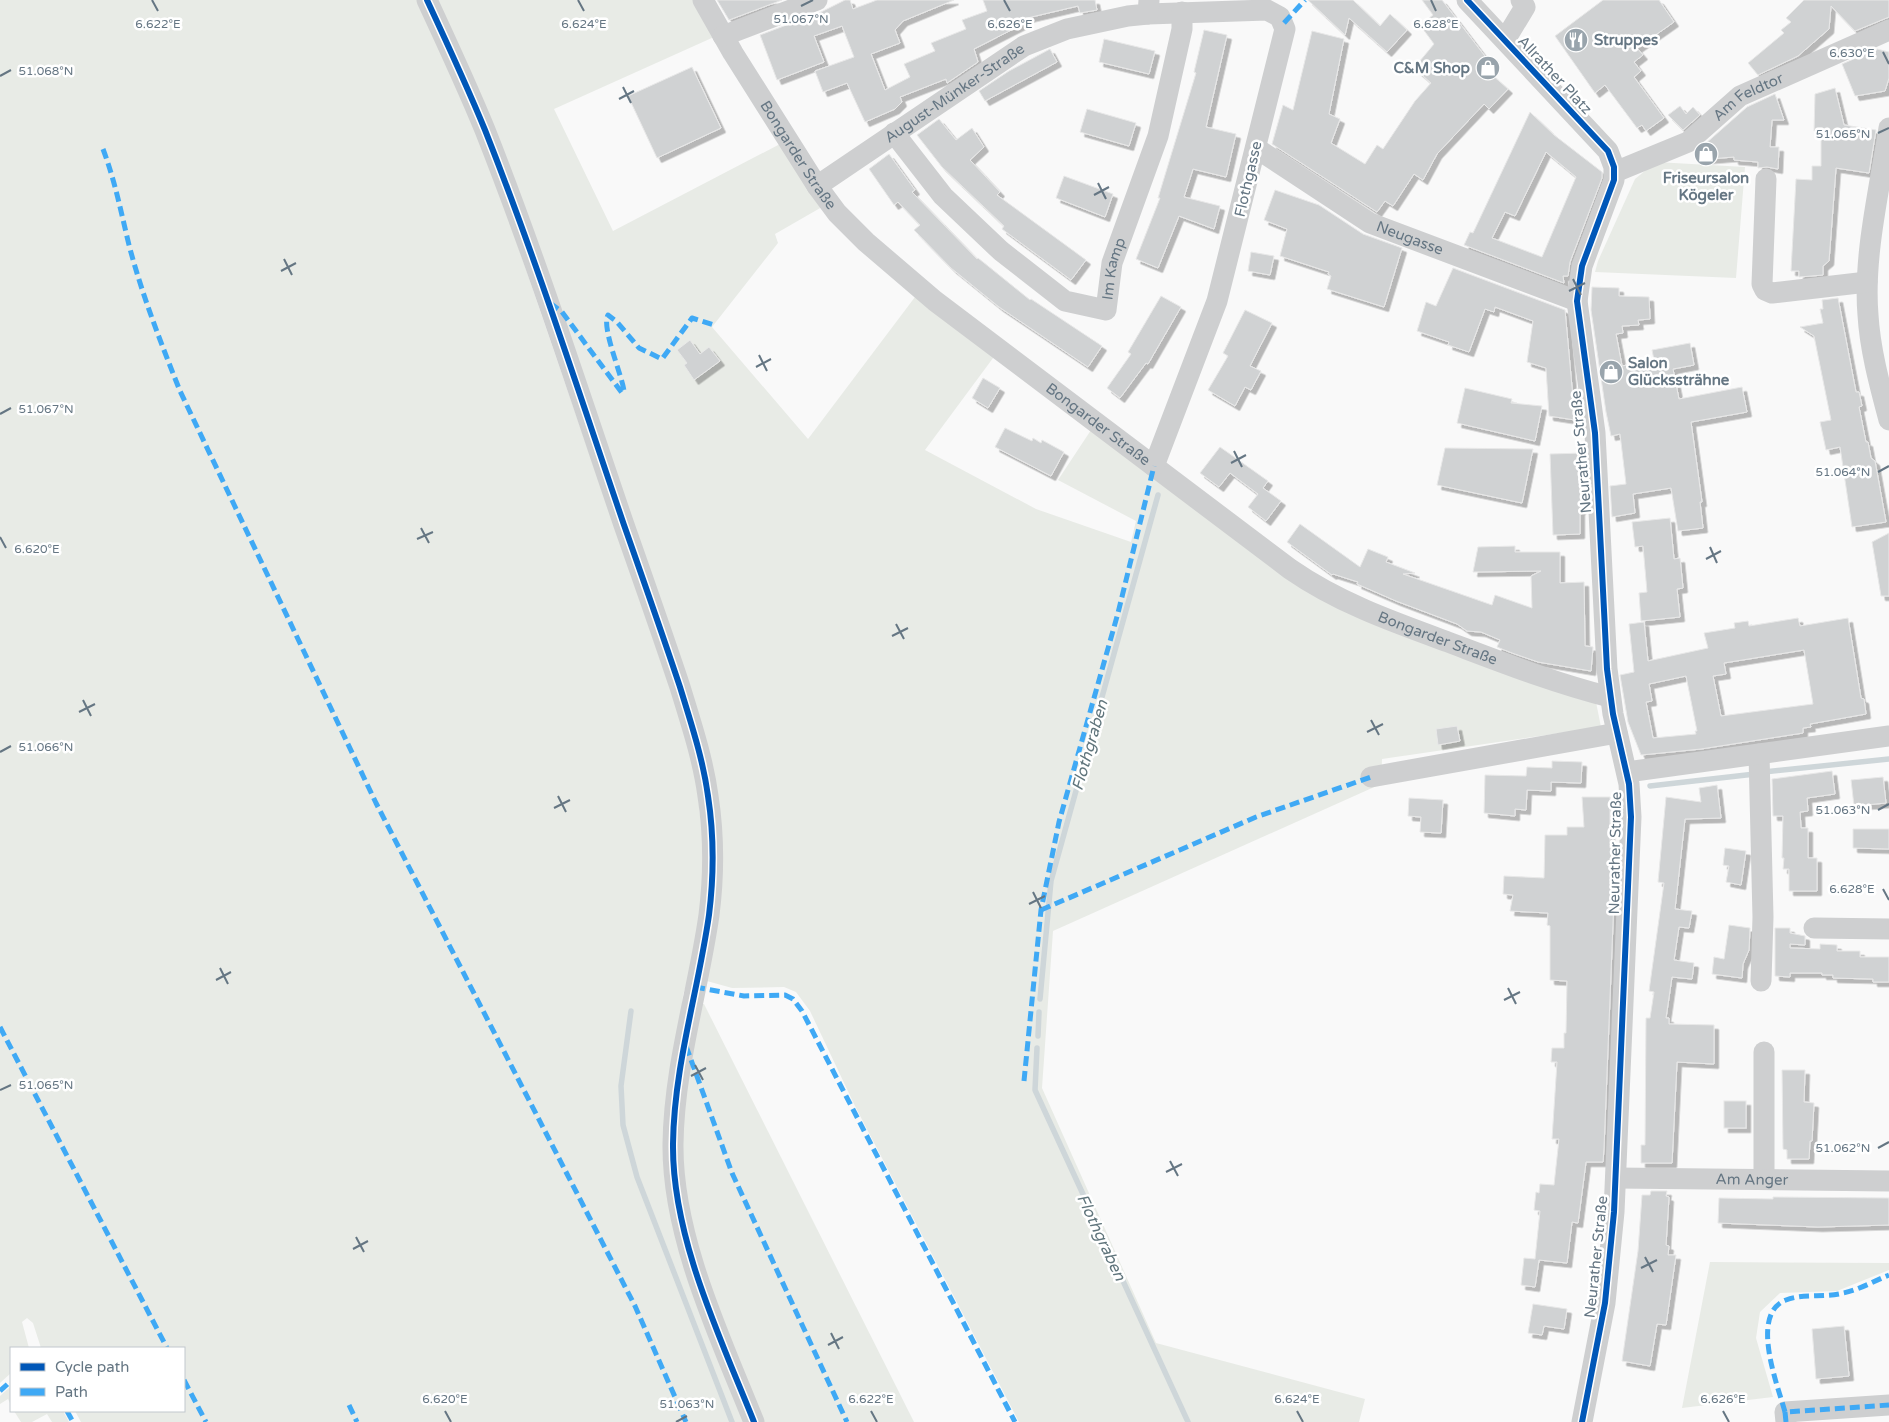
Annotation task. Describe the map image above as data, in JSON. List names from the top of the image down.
{
  "streets": {
    "street": [
      "Allrather Platz",
      "August-Münker-Straße",
      "Am Feldtor",
      "Bongarder Straße",
      "Flothgasse",
      "Neugasse",
      "Im Kamp",
      "Neurather Straße",
      "Am Anger"
    ]
  },
  "crossings": [
    ["Allrather Platz", "Am Feldtor"],
    ["Allrather Platz", "Neurather Straße"],
    ["August-Münker-Straße", "Bongarder Straße"],
    ["August-Münker-Straße", "Flothgasse"],
    ["August-Münker-Straße", "Im Kamp"],
    ["Am Feldtor", "Neurather Straße"],
    ["Bongarder Straße", "Flothgasse"],
    ["Bongarder Straße", "Neurather Straße"],
    ["Flothgasse", "Neugasse"],
    ["Flothgasse", "Im Kamp"],
    ["Neugasse", "Neurather Straße"],
    ["Neurather Straße", "Am Anger"]
  ],
  "water": ["Flothgraben"],
  "places": {
    "restaurant": ["Struppes"],
    "shop": ["C&M Shop", "Friseursalon Kögeler", "Salon Glückssträhne"]
  },
  "legend": ["Cycle path", "Path"],
  "coordinates": [
    "51.067°N",
    "6.622°E",
    "6.624°E",
    "6.626°E",
    "6.628°E",
    "6.630°E",
    "51.068°N",
    "51.065°N",
    "51.064°N",
    "6.620°E",
    "51.066°N",
    "51.063°N",
    "51.062°N"
  ]
}
